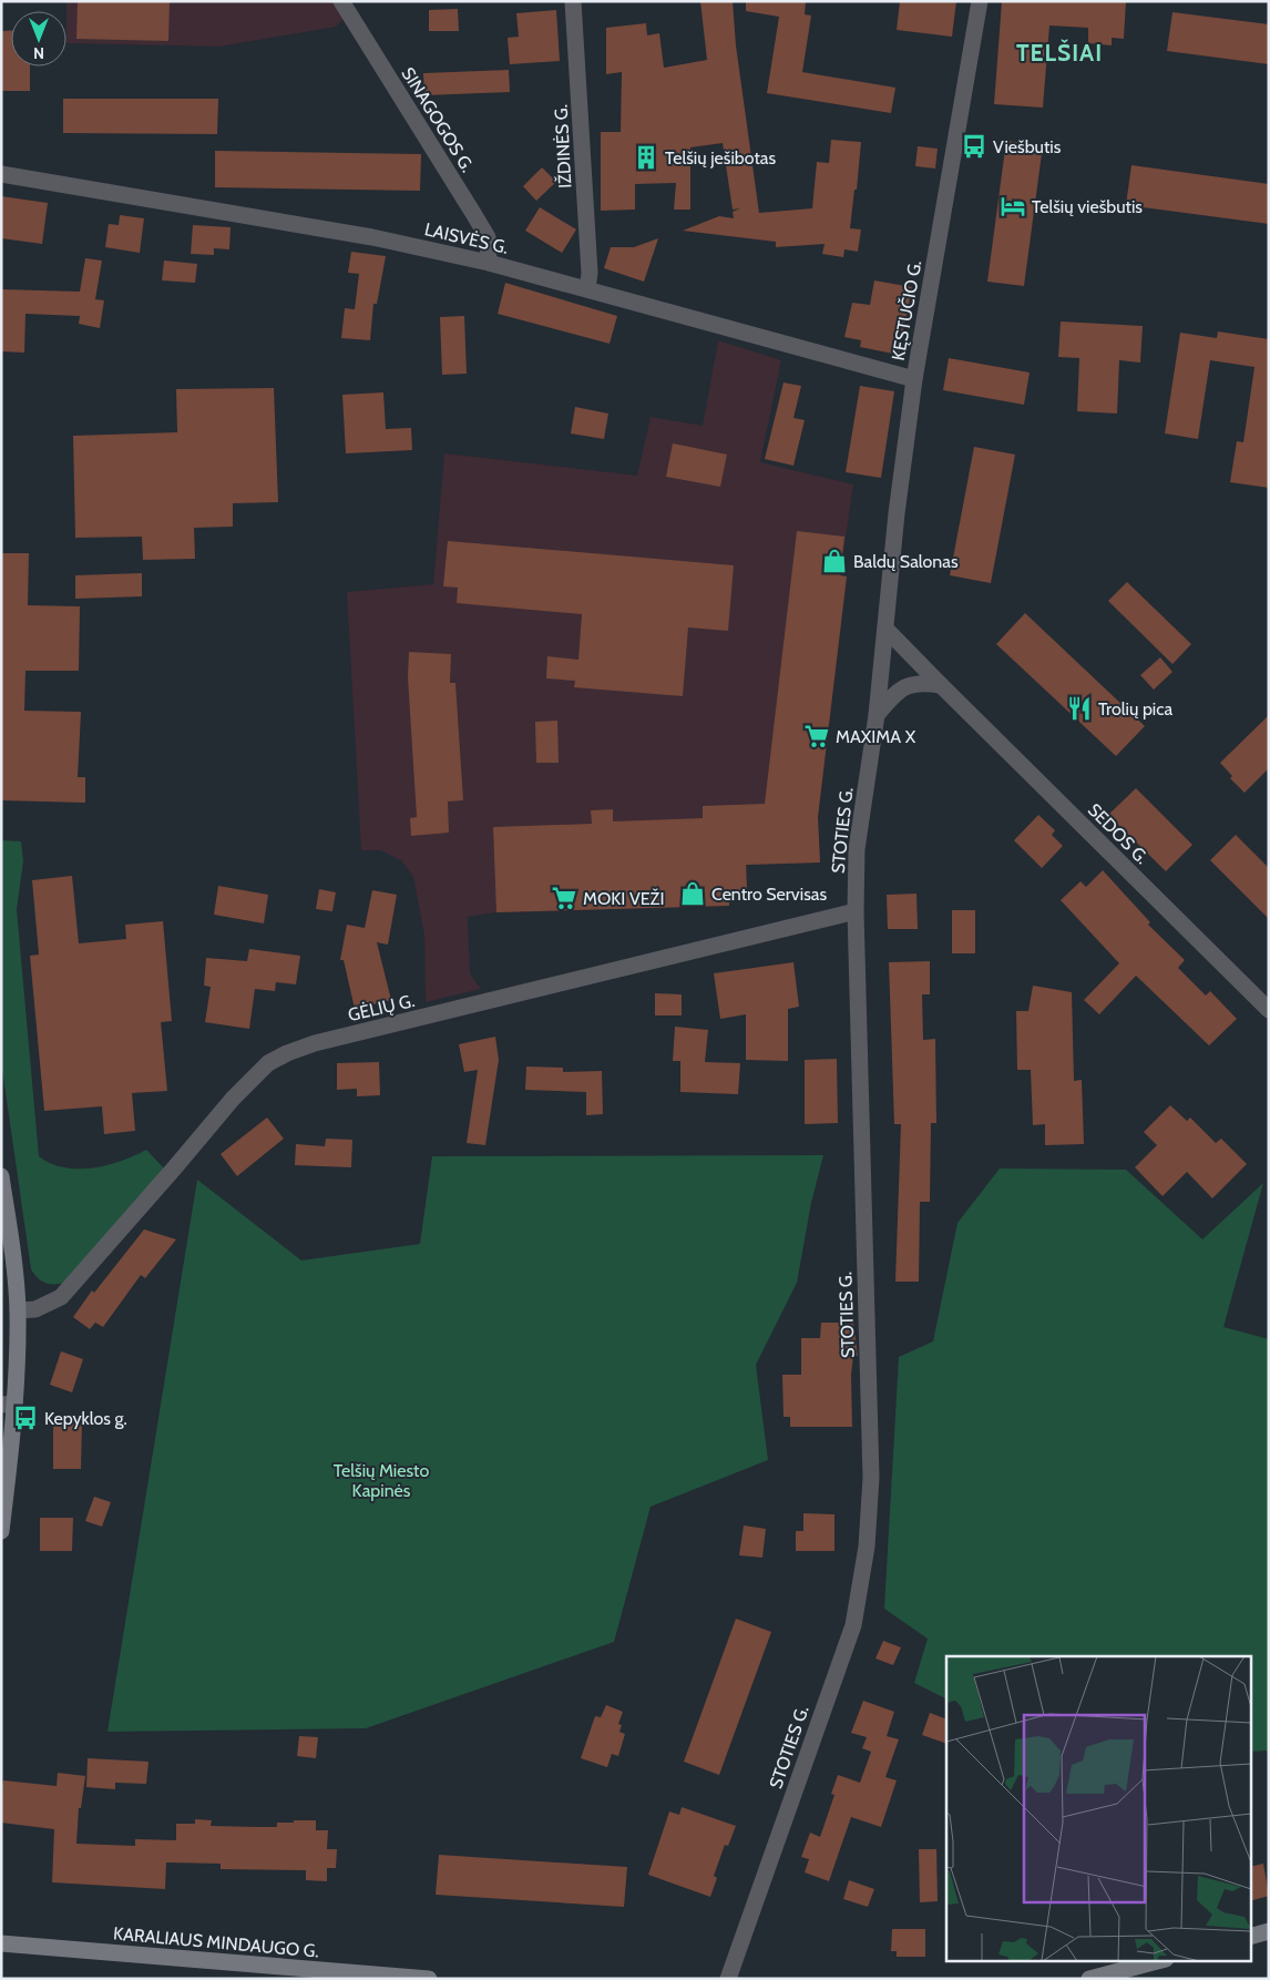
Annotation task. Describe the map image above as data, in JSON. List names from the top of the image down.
{
  "streets": {
    "main road": ["KARALIAUS MINDAUGO G."],
    "street": [
      "SINAGOGOS G.",
      "IŽDINĖS G.",
      "LAISVĖS G.",
      "KĘSTUČIO G.",
      "STOTIES G.",
      "SEDOS G.",
      "GĖLIŲ G."
    ]
  },
  "crossings": [
    ["SINAGOGOS G.", "LAISVĖS G."],
    ["IŽDINĖS G.", "LAISVĖS G."],
    ["LAISVĖS G.", "KĘSTUČIO G."],
    ["KĘSTUČIO G.", "STOTIES G."],
    ["KĘSTUČIO G.", "SEDOS G."],
    ["STOTIES G.", "SEDOS G."],
    ["STOTIES G.", "GĖLIŲ G."]
  ],
  "districts": ["TELŠIAI"],
  "parks": ["Telšių Miesto Kapinės"],
  "places": {
    "bus stop": ["Viešbutis", "Kepyklos g."],
    "building": ["Telšių ješibotas"],
    "hotel": ["Telšių viešbutis"],
    "shop": ["Baldų Salonas", "Centro Servisas"],
    "restaurant": ["Trolių pica"],
    "supermarket": ["MAXIMA X", "MOKI VEŽI"]
  },
  "north": "bottom"
}
